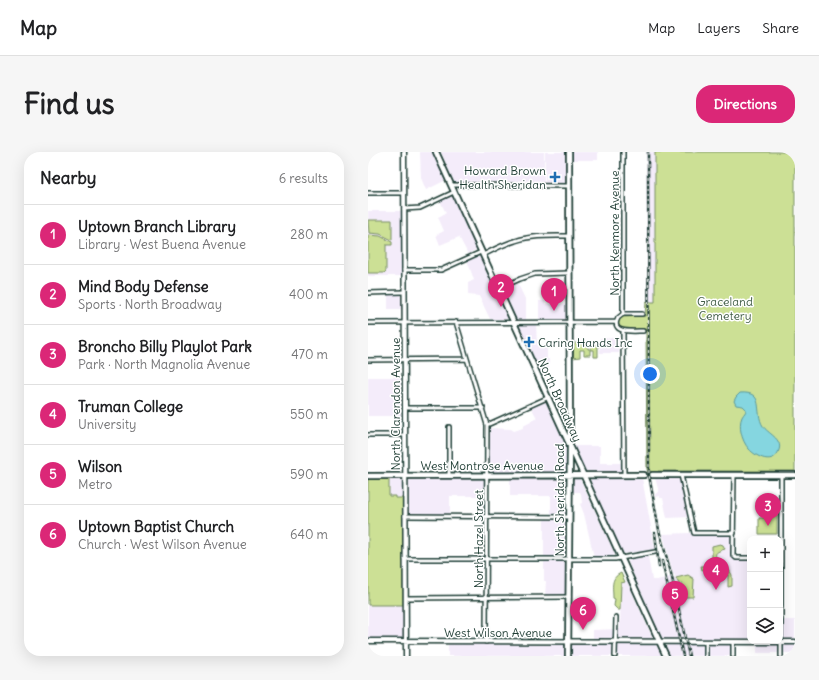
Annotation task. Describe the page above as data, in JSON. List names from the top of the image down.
{
  "streets": {
    "main road": ["North Broadway", "West Montrose Avenue", "North Sheridan Road"],
    "street": [
      "North Kenmore Avenue",
      "North Clarendon Avenue",
      "North Hazel Street",
      "West Wilson Avenue"
    ]
  },
  "crossings": [
    ["North Broadway", "West Montrose Avenue"],
    ["North Broadway", "North Sheridan Road"],
    ["North Broadway", "West Wilson Avenue"],
    ["North Clarendon Avenue", "West Montrose Avenue"],
    ["North Clarendon Avenue", "West Wilson Avenue"],
    ["West Montrose Avenue", "North Sheridan Road"],
    ["West Montrose Avenue", "North Hazel Street"],
    ["North Sheridan Road", "West Wilson Avenue"],
    ["North Hazel Street", "West Wilson Avenue"]
  ],
  "parks": ["Graceland Cemetery"],
  "places": {
    "health": ["Howard Brown Health Sheridan", "Caring Hands Inc"]
  },
  "page": {
    "header": "Map",
    "nav": ["Map", "Layers", "Share"],
    "buttons": "Directions",
    "title": "Find us",
    "heading": ["Nearby", "6 results"],
    "list": [
      {
        "mark": "1",
        "name": "Uptown Branch Library",
        "note": "Library · West Buena Avenue",
        "value": "280 m"
      },
      {
        "mark": "2",
        "name": "Mind Body Defense",
        "note": "Sports · North Broadway",
        "value": "400 m"
      },
      {
        "mark": "3",
        "name": "Broncho Billy Playlot Park",
        "note": "Park · North Magnolia Avenue",
        "value": "470 m"
      },
      {
        "mark": "4",
        "name": "Truman College",
        "note": "University",
        "value": "550 m"
      },
      {
        "mark": "5",
        "name": "Wilson",
        "note": "Metro",
        "value": "590 m"
      },
      {
        "mark": "6",
        "name": "Uptown Baptist Church",
        "note": "Church · West Wilson Avenue",
        "value": "640 m"
      }
    ],
    "pins": [
      "2",
      "1",
      "3",
      "4",
      "5",
      "6"
    ],
    "map_buttons": ["+", "−"]
  }
}
